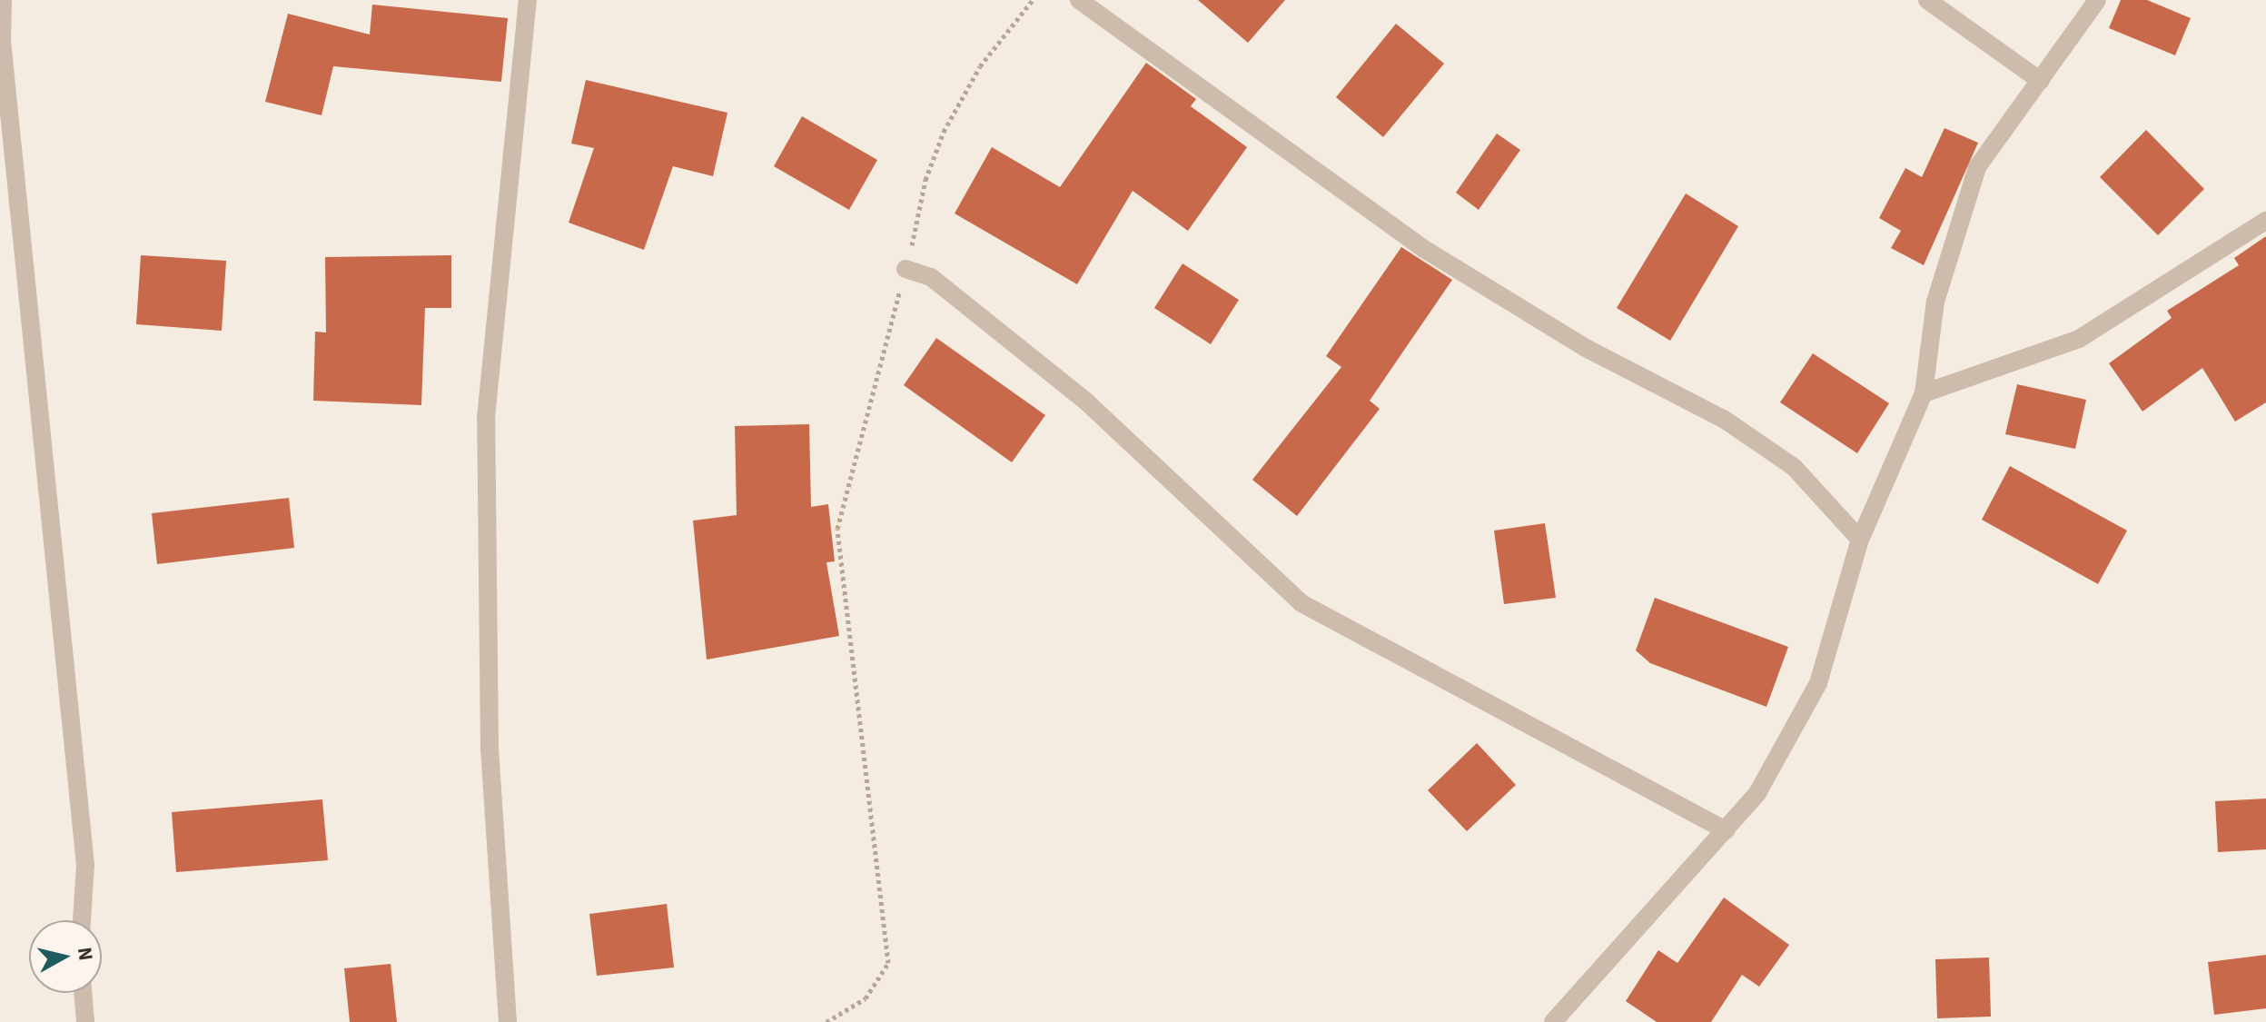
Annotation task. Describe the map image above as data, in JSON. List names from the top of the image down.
{
  "north": "right"
}
